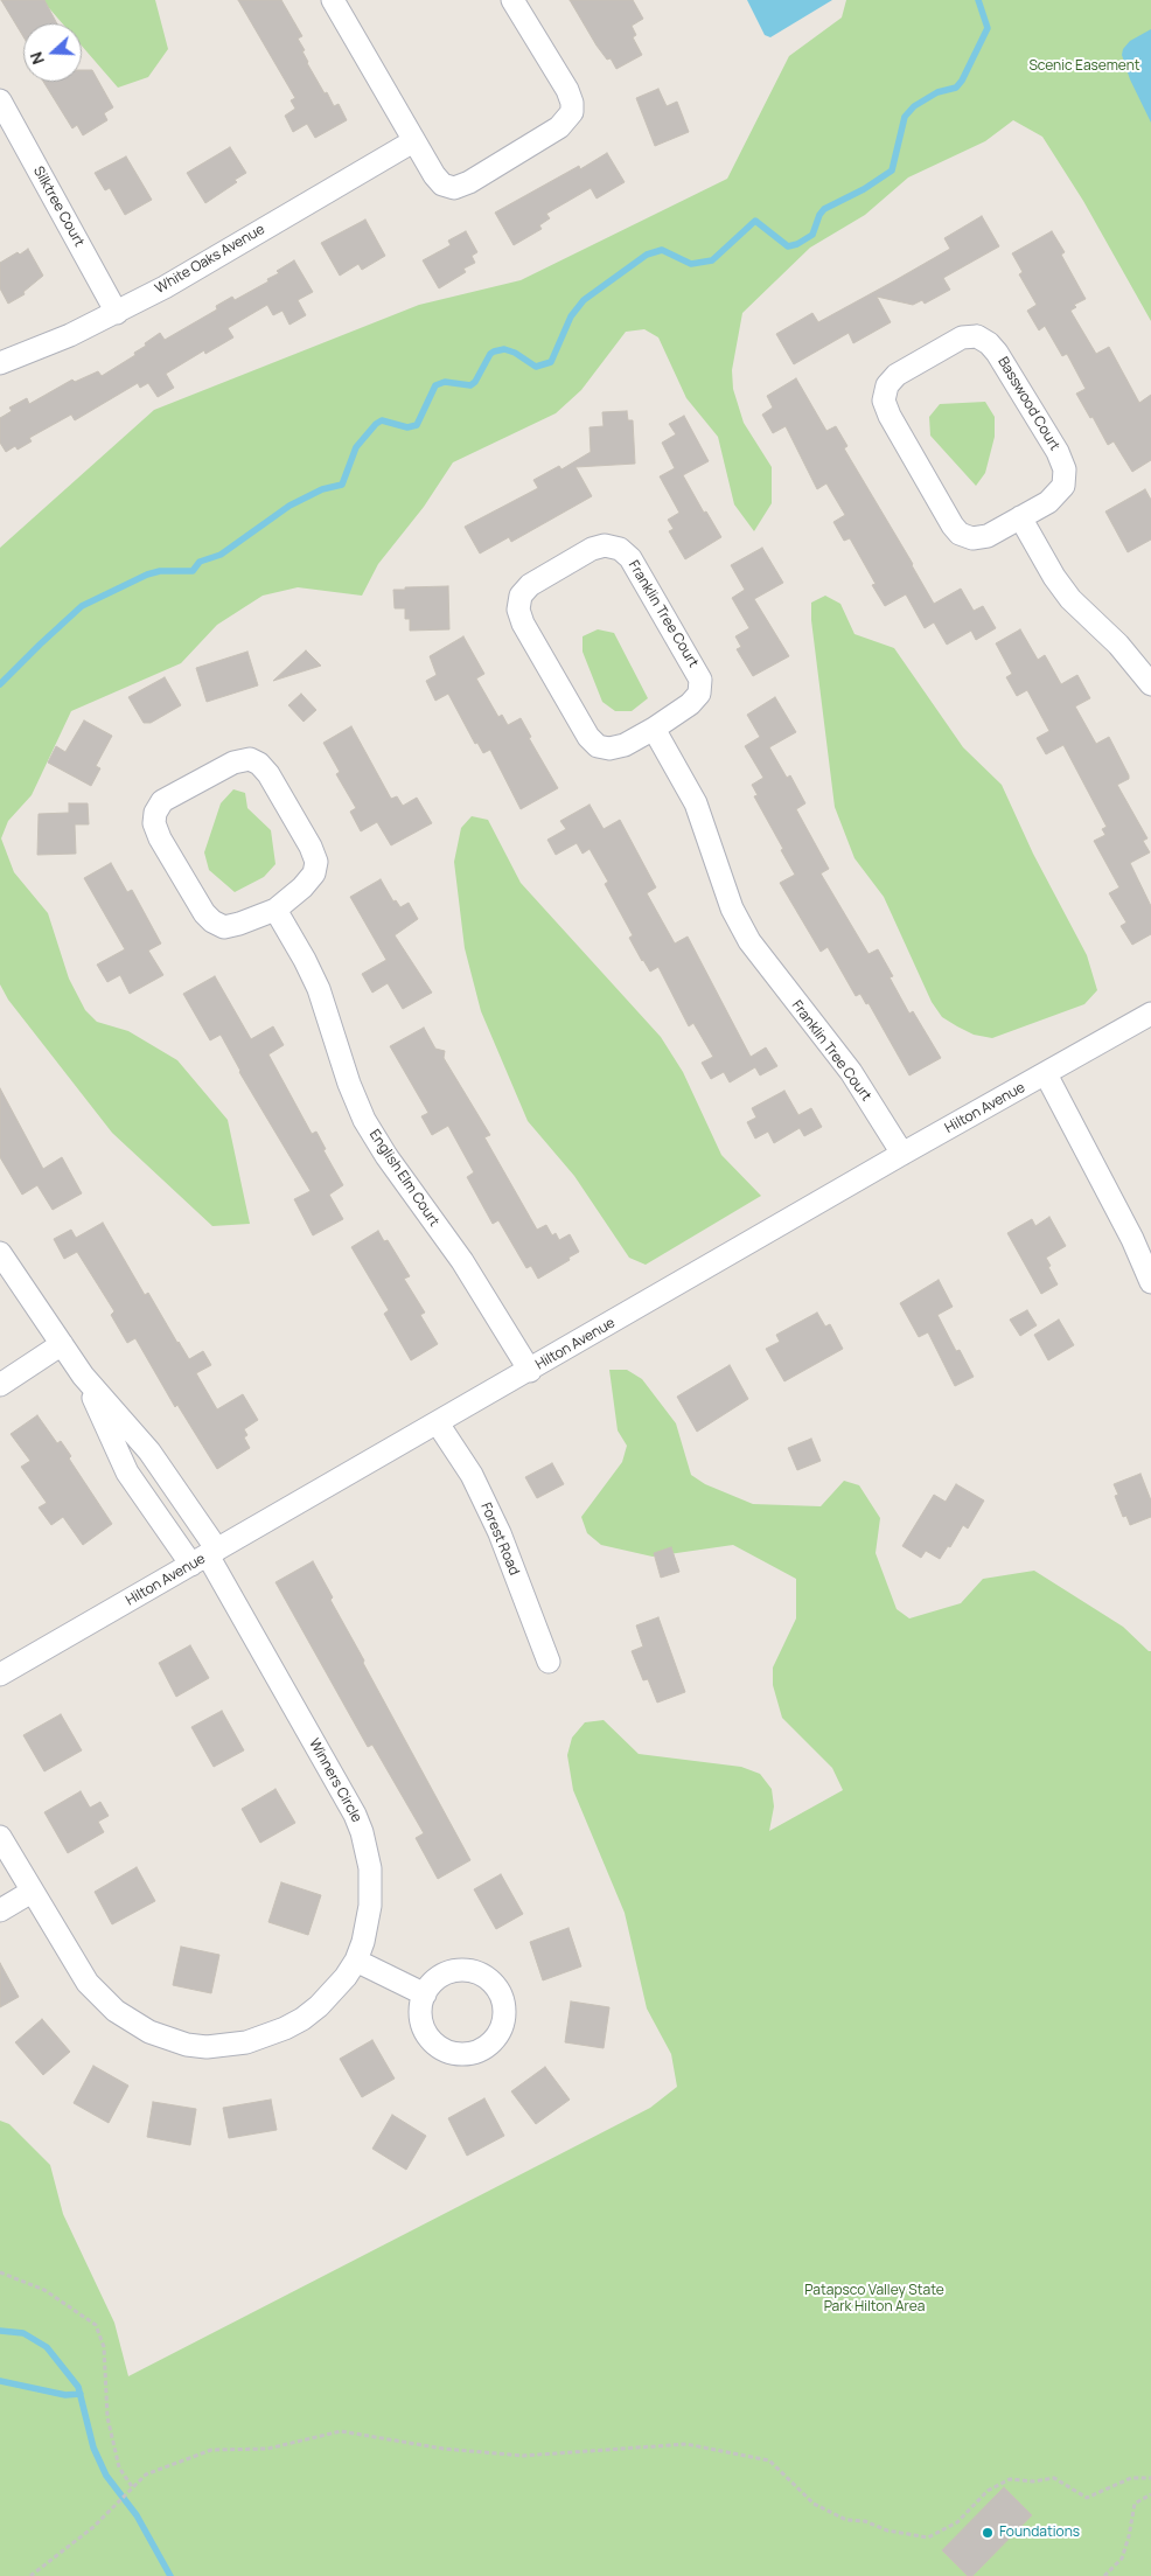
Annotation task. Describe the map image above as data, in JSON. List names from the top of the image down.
{
  "streets": {
    "street": [
      "Silktree Court",
      "White Oaks Avenue",
      "Basswood Court",
      "Franklin Tree Court",
      "Hilton Avenue",
      "English Elm Court",
      "Forest Road",
      "Winners Circle"
    ]
  },
  "crossings": [
    ["Silktree Court", "White Oaks Avenue"],
    ["Franklin Tree Court", "Hilton Avenue"],
    ["Hilton Avenue", "English Elm Court"],
    ["Hilton Avenue", "Forest Road"],
    ["Hilton Avenue", "Winners Circle"]
  ],
  "parks": ["Scenic Easement", "Patapsco Valley State Park Hilton Area"],
  "places": ["Foundations"],
  "north": "left"
}
